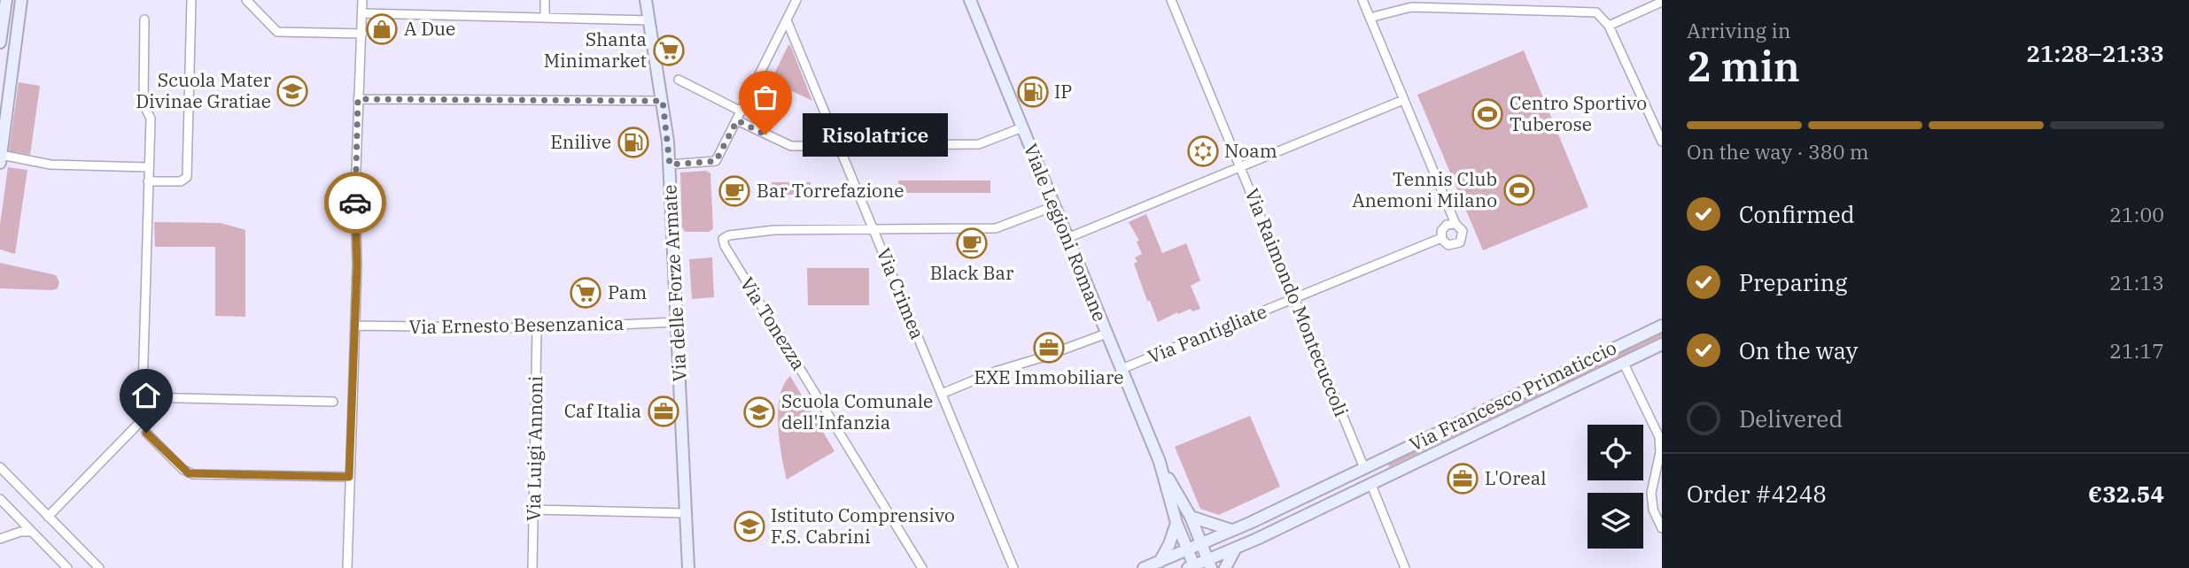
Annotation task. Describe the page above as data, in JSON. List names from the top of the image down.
{
  "streets": {
    "street": [
      "Viale Legioni Romane",
      "Via delle Forze Armate",
      "Via Crimea",
      "Via Raimondo Montecuccoli",
      "Via Tonezza",
      "Via Ernesto Besenzanica",
      "Via Pantigliate",
      "Via Francesco Primaticcio",
      "Via Luigi Annoni"
    ]
  },
  "crossings": [
    ["Viale Legioni Romane", "Via Pantigliate"],
    ["Viale Legioni Romane", "Via Francesco Primaticcio"],
    ["Via delle Forze Armate", "Via Ernesto Besenzanica"],
    ["Via Crimea", "Via Tonezza"],
    ["Via Raimondo Montecuccoli", "Via Pantigliate"],
    ["Via Raimondo Montecuccoli", "Via Francesco Primaticcio"],
    ["Via Ernesto Besenzanica", "Via Luigi Annoni"]
  ],
  "places": {
    "shop": ["A Due"],
    "supermarket": ["Shanta Minimarket", "Pam"],
    "school or university": ["Scuola Mater Divinae Gratiae", "Scuola Comunale dell'Infanzia", "Istituto Comprensivo F.S. Cabrini"],
    "fuel station": ["IP", "Enilive"],
    "sports": ["Centro Sportivo Tuberose", "Tennis Club Anemoni Milano"],
    "other": ["Risolatrice"],
    "synagogue": ["Noam"],
    "cafe": ["Bar Torrefazione", "Black Bar"],
    "office": ["EXE Immobiliare", "Caf Italia", "L'Oreal"]
  },
  "page": {
    "heading": ["2 min", "Arriving in", "21:28–21:33"],
    "panel": ["Order #4248", "€32.54"],
    "bar": "On the way · 380 m",
    "bubble": "Risolatrice",
    "list": [
      ["Confirmed", "21:00"],
      ["Preparing", "21:13"],
      ["On the way", "21:17"],
      "Delivered"
    ]
  }
}
